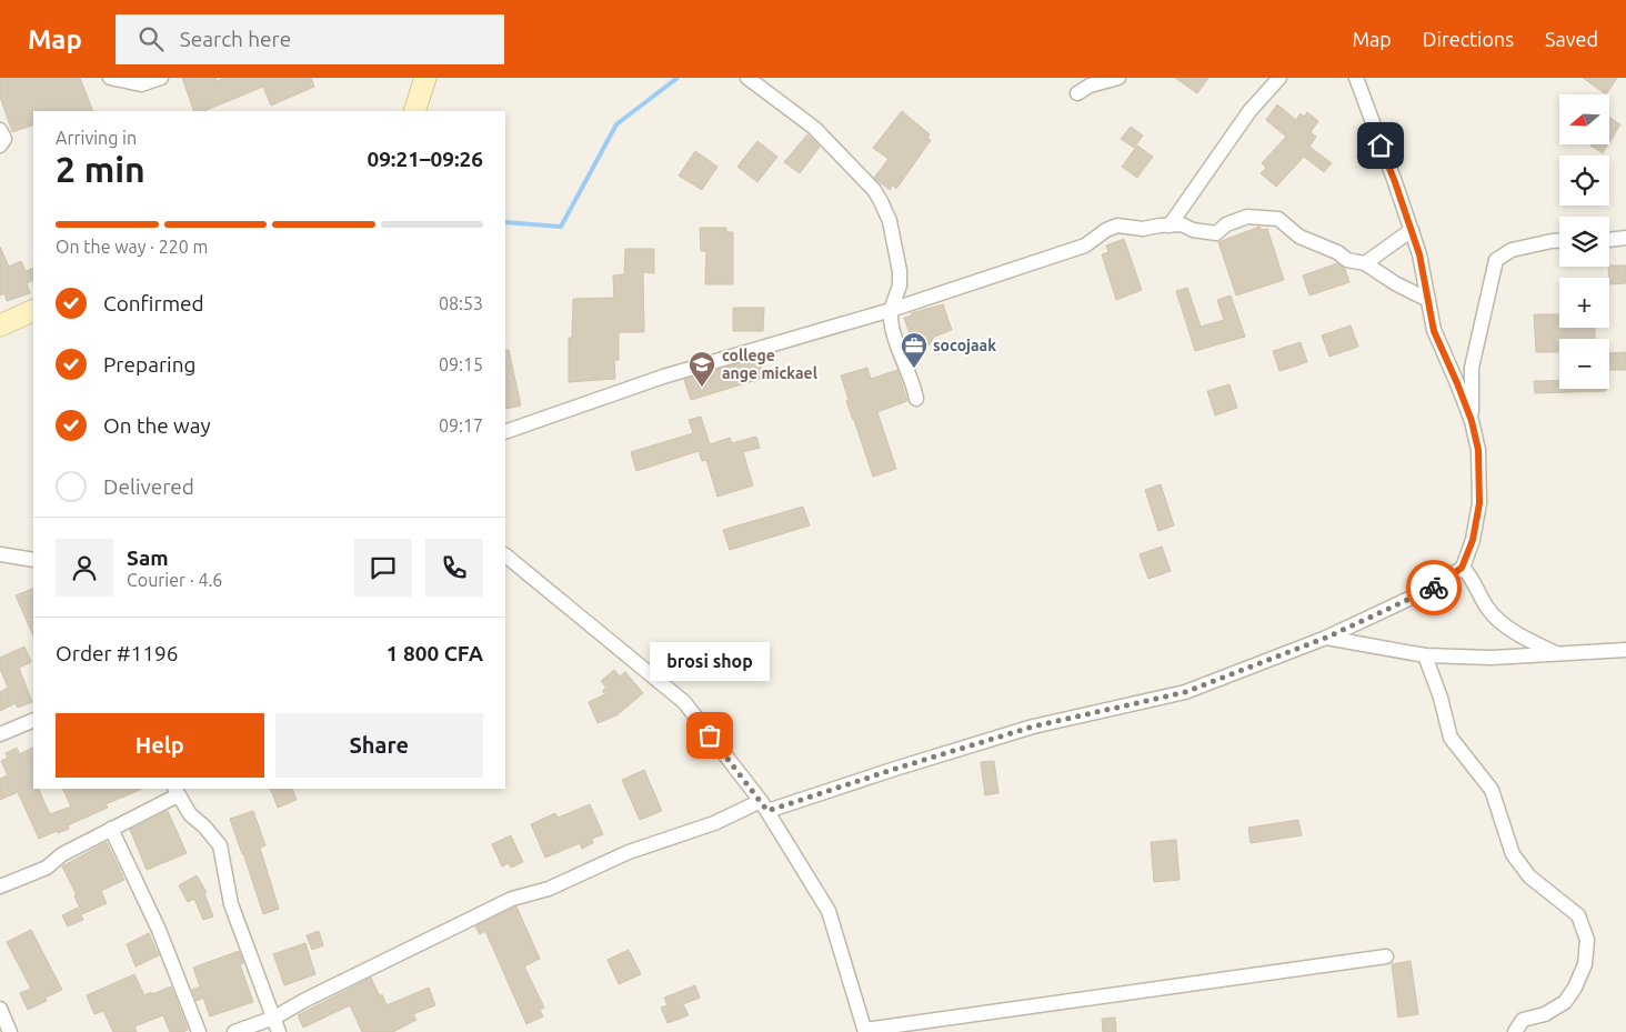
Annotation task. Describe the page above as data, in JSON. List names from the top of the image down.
{
  "places": {
    "office": ["socojaak"],
    "school or university": ["college ange mickael"],
    "other": ["brosi shop"]
  },
  "north": "left",
  "page": {
    "header": "Map",
    "search": "Search here",
    "nav": ["Map", "Directions", "Saved"],
    "map_buttons": ["+", "−"],
    "heading": ["2 min", "Arriving in", "09:21–09:26"],
    "panel": [
      "Sam",
      "Courier · 4.6",
      "Order #1196",
      "1 800 CFA"
    ],
    "bar": "On the way · 220 m",
    "list": [
      ["Confirmed", "08:53"],
      ["Preparing", "09:15"],
      ["On the way", "09:17"],
      "Delivered"
    ],
    "bubble": "brosi shop",
    "buttons": ["Help", "Share"]
  }
}
